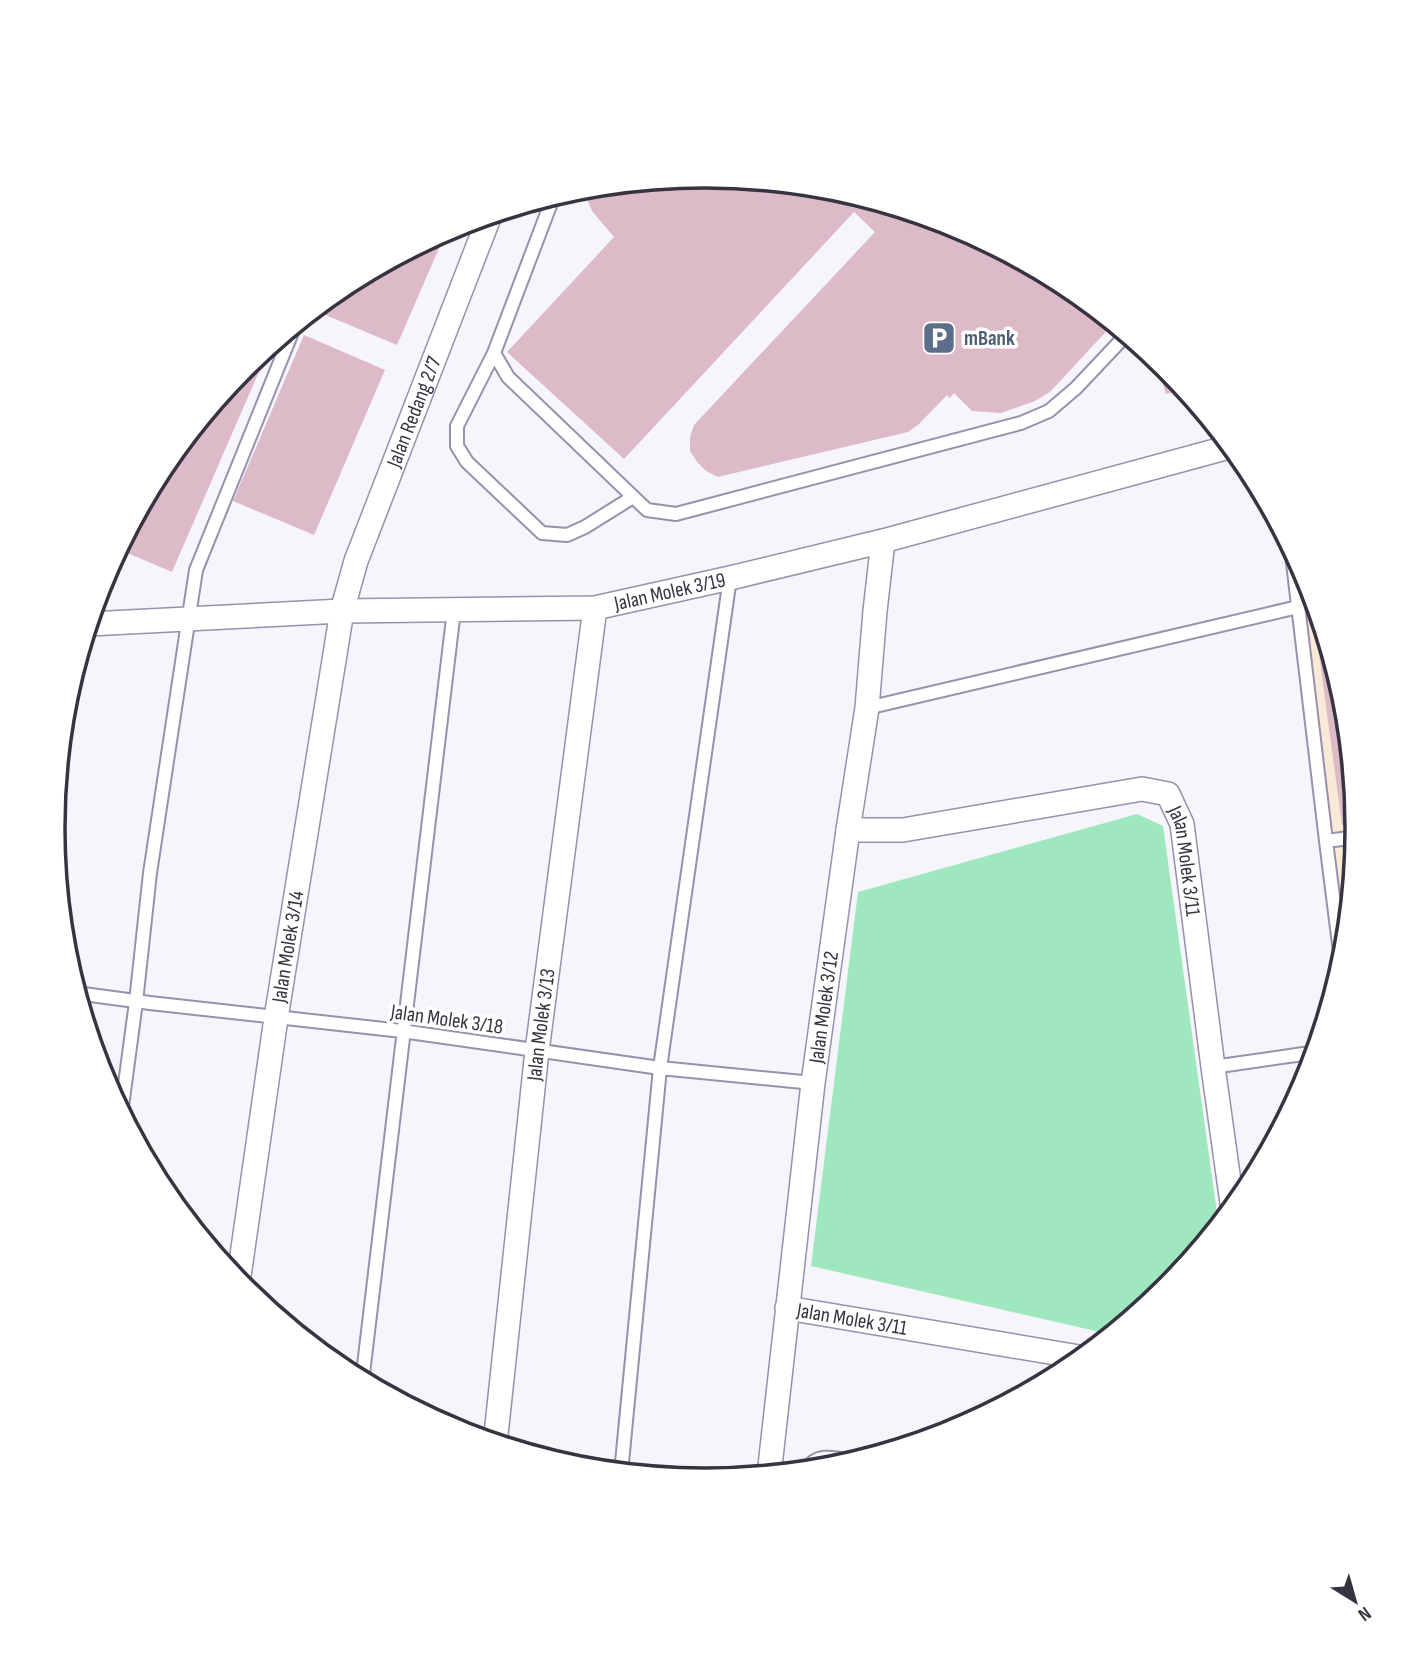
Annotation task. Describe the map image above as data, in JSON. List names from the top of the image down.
{
  "streets": {
    "street": [
      "Jalan Redang 2/7",
      "Jalan Molek 3/19",
      "Jalan Molek 3/11",
      "Jalan Molek 3/14",
      "Jalan Molek 3/12",
      "Jalan Molek 3/13"
    ],
    "lane": ["Jalan Molek 3/18"]
  },
  "crossings": [
    ["Jalan Redang 2/7", "Jalan Molek 3/19"],
    ["Jalan Redang 2/7", "Jalan Molek 3/14"],
    ["Jalan Molek 3/19", "Jalan Molek 3/14"],
    ["Jalan Molek 3/19", "Jalan Molek 3/12"],
    ["Jalan Molek 3/19", "Jalan Molek 3/13"],
    ["Jalan Molek 3/11", "Jalan Molek 3/12"],
    ["Jalan Molek 3/14", "Jalan Molek 3/18"],
    ["Jalan Molek 3/12", "Jalan Molek 3/18"],
    ["Jalan Molek 3/18", "Jalan Molek 3/13"]
  ],
  "places": {
    "parking": ["mBank"]
  },
  "north": "bottom right"
}
